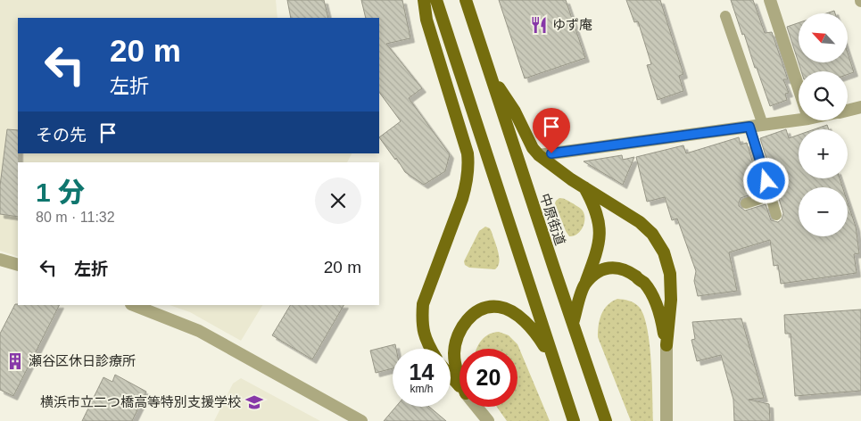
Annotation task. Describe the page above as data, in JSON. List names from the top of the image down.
{
  "streets": {
    "main road": ["中原街道"]
  },
  "places": {
    "restaurant": ["ゆず庵"],
    "building": ["瀬谷区休日診療所"],
    "school or university": ["横浜市立二つ橋高等特別支援学校"]
  },
  "north": "top left",
  "page": {
    "map_buttons": ["+", "−"],
    "turn": ["20 m", "左折"],
    "then": "その先",
    "heading": ["1 分", "80 m · 11:32"],
    "list": [
      {
        "name": "左折",
        "value": "20 m"
      }
    ],
    "speed": "14 km/h",
    "limit": "20"
  }
}
